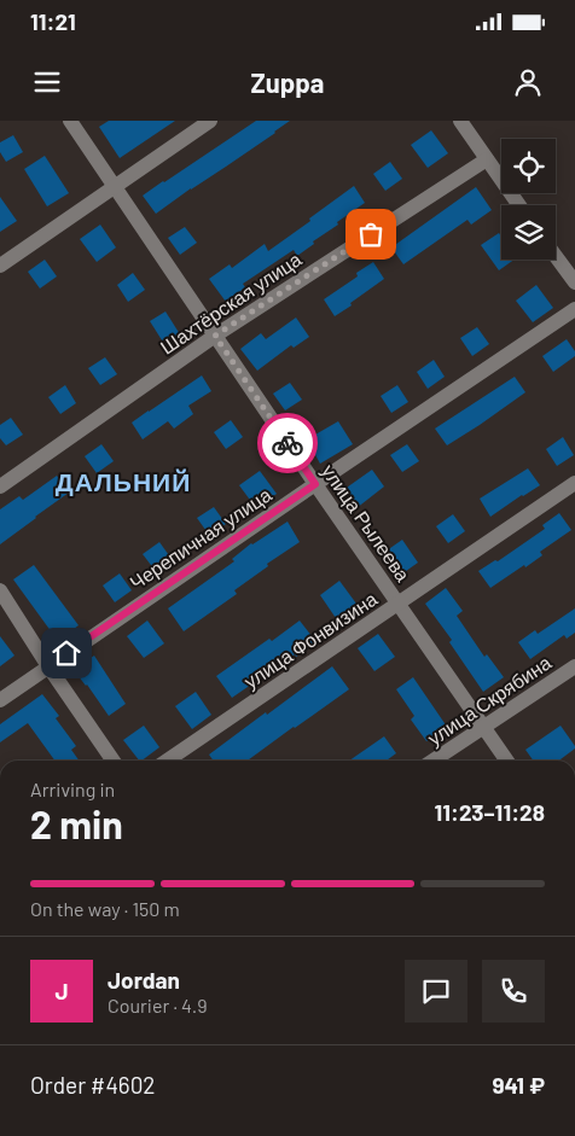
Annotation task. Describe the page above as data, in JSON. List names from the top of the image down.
{
  "streets": {
    "street": [
      "Шахтёрская улица",
      "улица Рылеева",
      "Черепичная улица",
      "улица Фонвизина",
      "улица Скрябина"
    ]
  },
  "crossings": [
    ["Шахтёрская улица", "улица Рылеева"],
    ["улица Рылеева", "Черепичная улица"],
    ["улица Рылеева", "улица Фонвизина"],
    ["улица Рылеева", "улица Скрябина"]
  ],
  "districts": ["ДАЛЬНИЙ"],
  "page": {
    "status": "11:21",
    "header": "Zuppa",
    "heading": ["2 min", "Arriving in", "11:23–11:28"],
    "panel": [
      "Jordan",
      "Courier · 4.9",
      "Order #4602",
      "941 ₽"
    ],
    "bar": "On the way · 150 m",
    "round": "J"
  }
}
